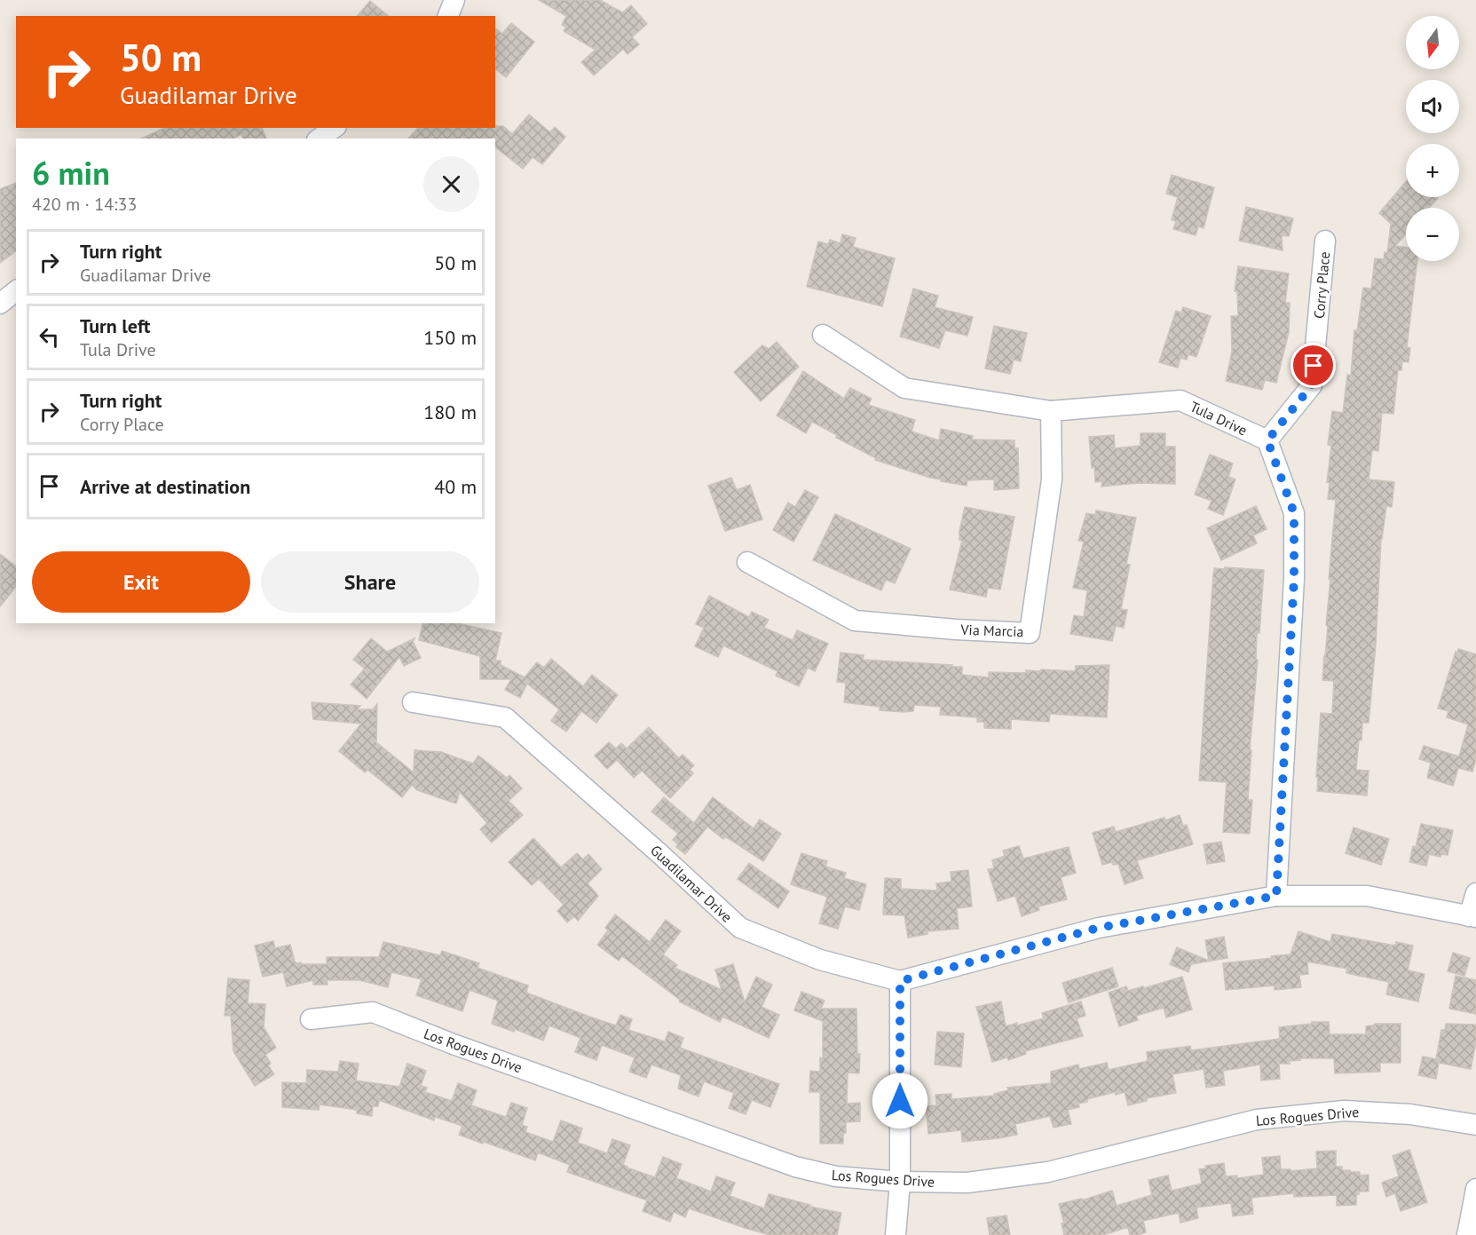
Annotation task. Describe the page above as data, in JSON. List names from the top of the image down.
{
  "streets": {
    "street": [
      "Corry Place",
      "Tula Drive",
      "Via Marcia",
      "Guadilamar Drive",
      "Los Rogues Drive"
    ]
  },
  "crossings": [
    ["Corry Place", "Tula Drive"],
    ["Tula Drive", "Via Marcia"]
  ],
  "north": "bottom",
  "page": {
    "map_buttons": ["+", "−"],
    "turn": ["50 m", "Guadilamar Drive"],
    "heading": ["6 min", "420 m · 14:33"],
    "list": [
      {
        "name": "Turn right",
        "note": "Guadilamar Drive",
        "value": "50 m"
      },
      {
        "name": "Turn left",
        "note": "Tula Drive",
        "value": "150 m"
      },
      {
        "name": "Turn right",
        "note": "Corry Place",
        "value": "180 m"
      },
      {
        "name": "Arrive at destination",
        "value": "40 m"
      }
    ],
    "buttons": ["Exit", "Share"]
  }
}
